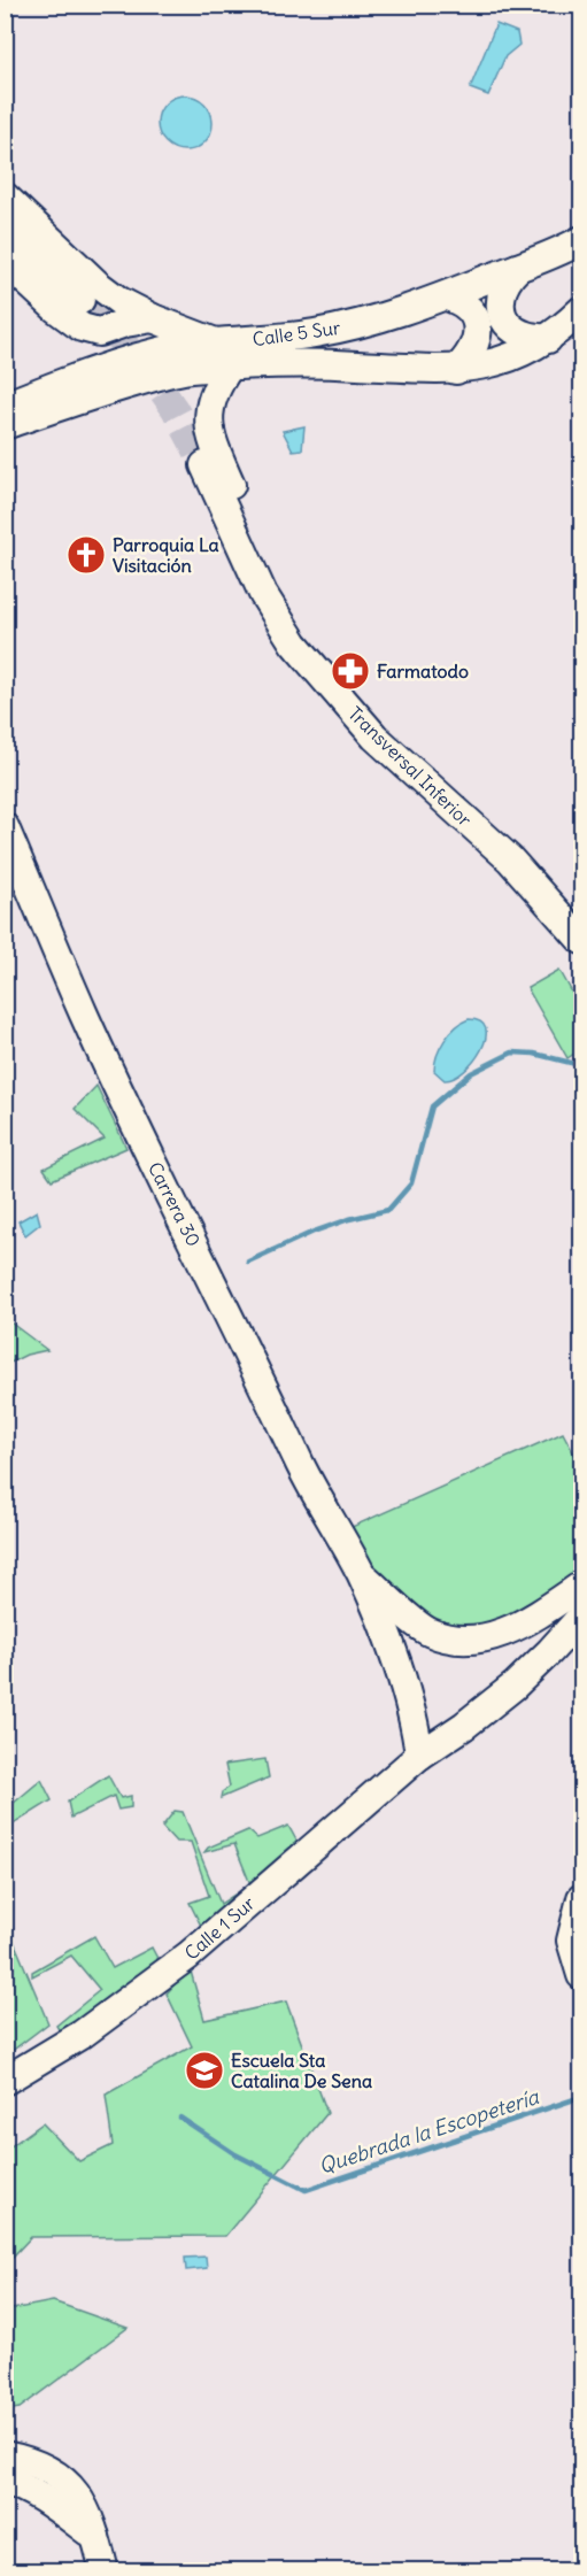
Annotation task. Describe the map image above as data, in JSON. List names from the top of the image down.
{
  "streets": {
    "street": [
      "Calle 5 Sur",
      "Transversal Inferior",
      "Carrera 30",
      "Calle 1 Sur"
    ]
  },
  "crossings": [
    ["Carrera 30", "Calle 1 Sur"]
  ],
  "water": ["Quebrada la Escopetería"],
  "places": {
    "church": ["Parroquia La Visitación"],
    "pharmacy": ["Farmatodo"],
    "school or university": ["Escuela Sta Catalina De Sena"]
  }
}
